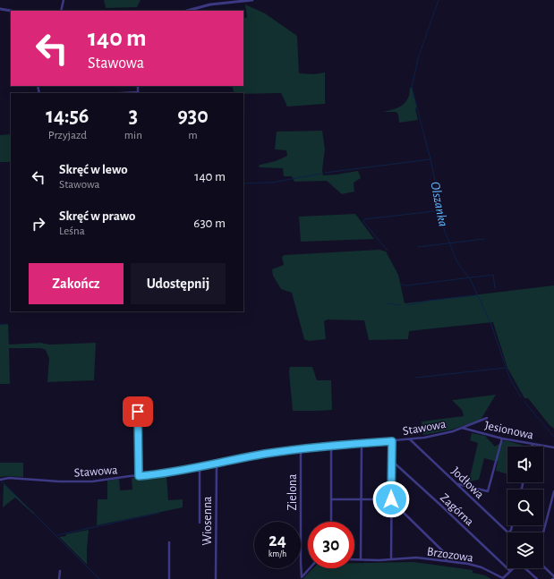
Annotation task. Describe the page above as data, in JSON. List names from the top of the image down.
{
  "streets": {
    "street": [
      "Stawowa",
      "Jesionowa",
      "Jodłowa",
      "Zielona",
      "Zagórna",
      "Wiosenna",
      "Brzozowa"
    ]
  },
  "crossings": [
    ["Stawowa", "Jesionowa"],
    ["Stawowa", "Jodłowa"],
    ["Stawowa", "Zielona"],
    ["Stawowa", "Wiosenna"],
    ["Zagórna", "Brzozowa"]
  ],
  "water": ["Olszanka"],
  "page": {
    "turn": ["140 m", "Stawowa"],
    "eta": [
      "14:56",
      "Przyjazd",
      "3",
      "min",
      "930",
      "m"
    ],
    "list": [
      {
        "name": "Skręć w lewo",
        "note": "Stawowa",
        "value": "140 m"
      },
      {
        "name": "Skręć w prawo",
        "note": "Leśna",
        "value": "630 m"
      }
    ],
    "buttons": ["Zakończ", "Udostępnij"],
    "speed": "24 km/h",
    "limit": "30"
  }
}
